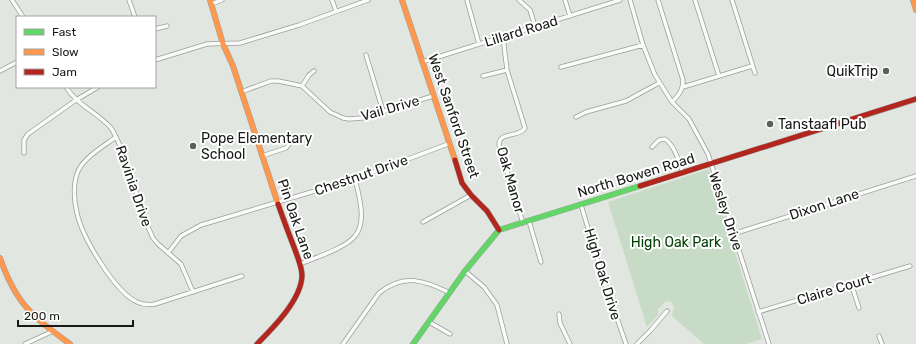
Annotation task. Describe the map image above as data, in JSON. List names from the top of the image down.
{
  "streets": {
    "street": [
      "Lillard Road",
      "Vail Drive",
      "West Sanford Street",
      "Chestnut Drive",
      "North Bowen Road",
      "Oak Manor",
      "Ravinia Drive",
      "Dixon Lane",
      "Wesley Drive",
      "Pin Oak Lane",
      "High Oak Drive",
      "Claire Court"
    ]
  },
  "crossings": [
    ["Lillard Road", "West Sanford Street"],
    ["Lillard Road", "Oak Manor"],
    ["Vail Drive", "West Sanford Street"],
    ["West Sanford Street", "Chestnut Drive"],
    ["West Sanford Street", "North Bowen Road"],
    ["Chestnut Drive", "Ravinia Drive"],
    ["Chestnut Drive", "Pin Oak Lane"],
    ["North Bowen Road", "Oak Manor"],
    ["North Bowen Road", "Wesley Drive"],
    ["North Bowen Road", "High Oak Drive"],
    ["Dixon Lane", "Wesley Drive"],
    ["Wesley Drive", "Claire Court"]
  ],
  "parks": ["High Oak Park"],
  "places": ["QuikTrip", "Tanstaafl Pub", "Pope Elementary School"],
  "legend": ["Fast", "Slow", "Jam"],
  "scale_bar": "200 m"
}
